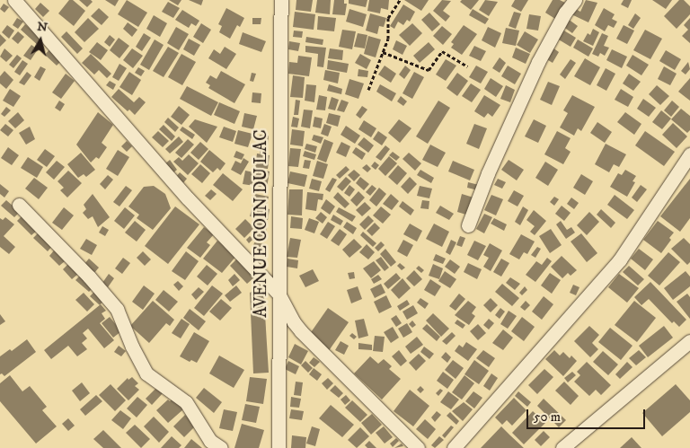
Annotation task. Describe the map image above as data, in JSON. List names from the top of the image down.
{
  "streets": {
    "street": ["AVENUE COIN DU LAC"]
  },
  "scale_bar": "50 m",
  "north": "top"
}
